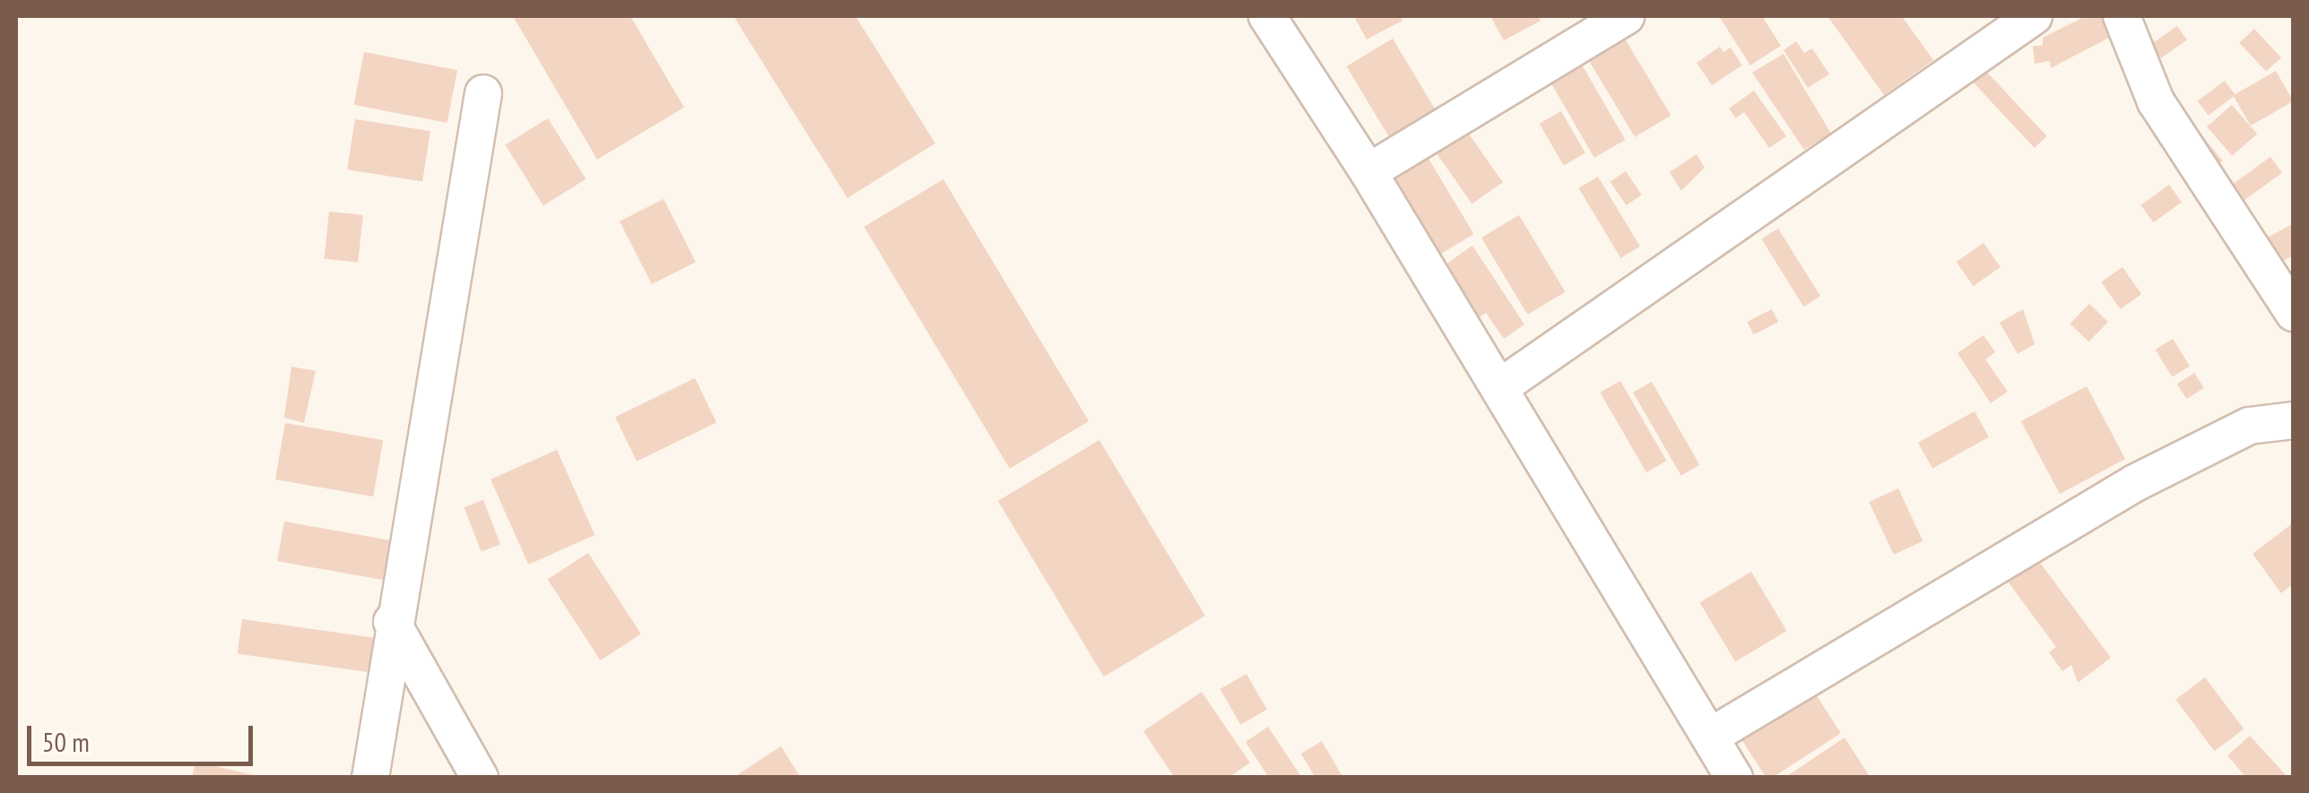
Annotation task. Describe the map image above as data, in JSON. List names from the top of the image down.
{
  "scale_bar": "50 m"
}
